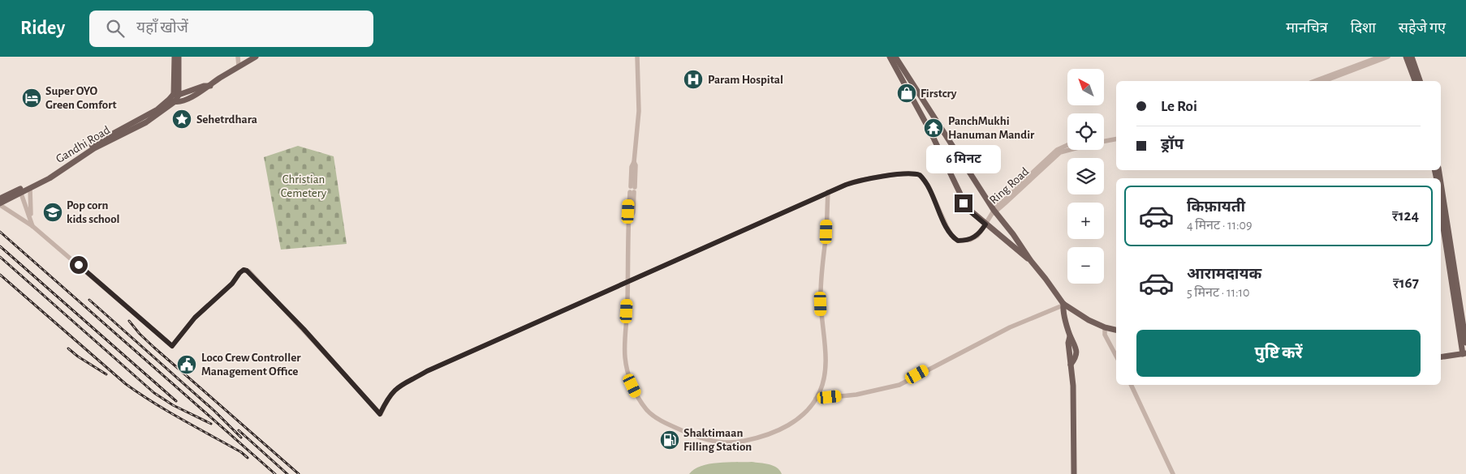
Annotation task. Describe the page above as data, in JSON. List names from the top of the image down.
{
  "streets": {
    "main road": ["Gandhi Road"],
    "street": ["Ring Road"]
  },
  "parks": ["Christian Cemetery"],
  "places": {
    "hospital": ["Param Hospital"],
    "shop": ["Firstcry"],
    "hotel": ["Super OYO Green Comfort"],
    "place": ["Sehetrdhara"],
    "temple": ["PanchMukhi Hanuman Mandir"],
    "school or university": ["Pop corn kids school"],
    "public building": ["Loco Crew Controller Management Office"],
    "fuel station": ["Shaktimaan Filling Station"]
  },
  "north": "top left",
  "page": {
    "header": "Ridey",
    "search": "यहाँ खोजें",
    "nav": ["मानचित्र", "दिशा", "सहेजे गए"],
    "map_buttons": ["+", "−"],
    "banner": ["Le Roi", "ड्रॉप"],
    "bubble": "6 मिनट",
    "list": [
      {
        "name": "किफ़ायती",
        "note": "4 मिनट · 11:09",
        "value": "₹124"
      },
      {
        "name": "आरामदायक",
        "note": "5 मिनट · 11:10",
        "value": "₹167"
      }
    ],
    "buttons": "पुष्टि करें"
  }
}
